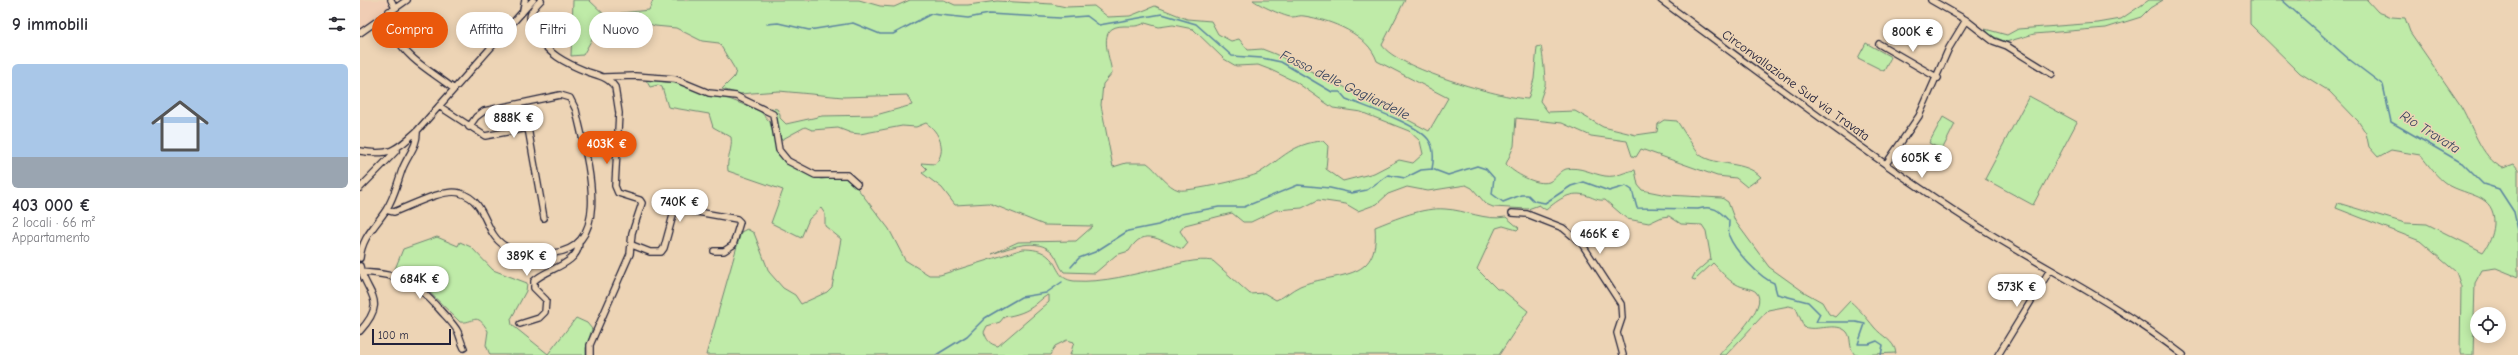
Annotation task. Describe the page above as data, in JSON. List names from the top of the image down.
{
  "streets": {
    "street": ["Circonvallazione Sud via Travata"]
  },
  "water": ["Fosso delle Gagliardelle", "Rio Travata"],
  "scale_bar": "100 m",
  "page": {
    "heading": "9 immobili",
    "chip": [
      "Compra",
      "Affitta",
      "Filtri",
      "Nuovo"
    ],
    "price": [
      "800K €",
      "888K €",
      "403K €",
      "605K €",
      "740K €",
      "466K €",
      "389K €",
      "684K €",
      "573K €"
    ],
    "list": [
      {
        "name": "403 000 €",
        "note": "2 locali · 66 m² · Appartamento"
      }
    ],
    "scale": "100 m"
  }
}
